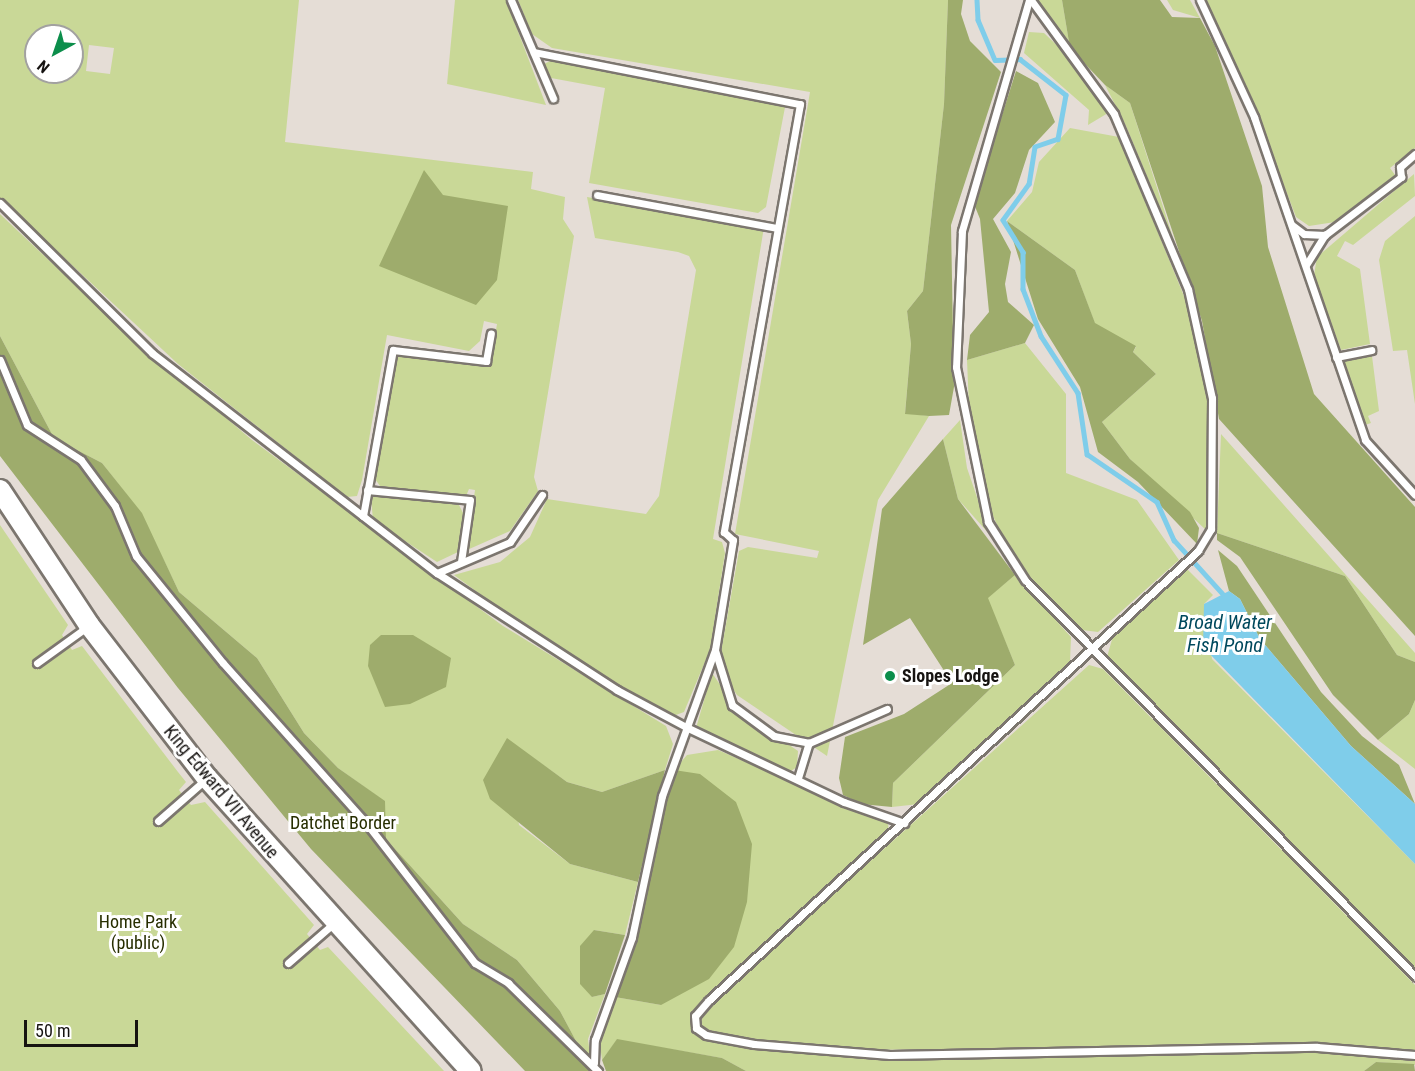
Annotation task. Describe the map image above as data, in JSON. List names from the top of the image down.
{
  "streets": {
    "main road": ["King Edward VII Avenue"]
  },
  "water": ["Broad Water Fish Pond"],
  "parks": ["Datchet Border", "Home Park (public)"],
  "places": ["Slopes Lodge"],
  "scale_bar": "50 m",
  "north": "bottom left"
}
